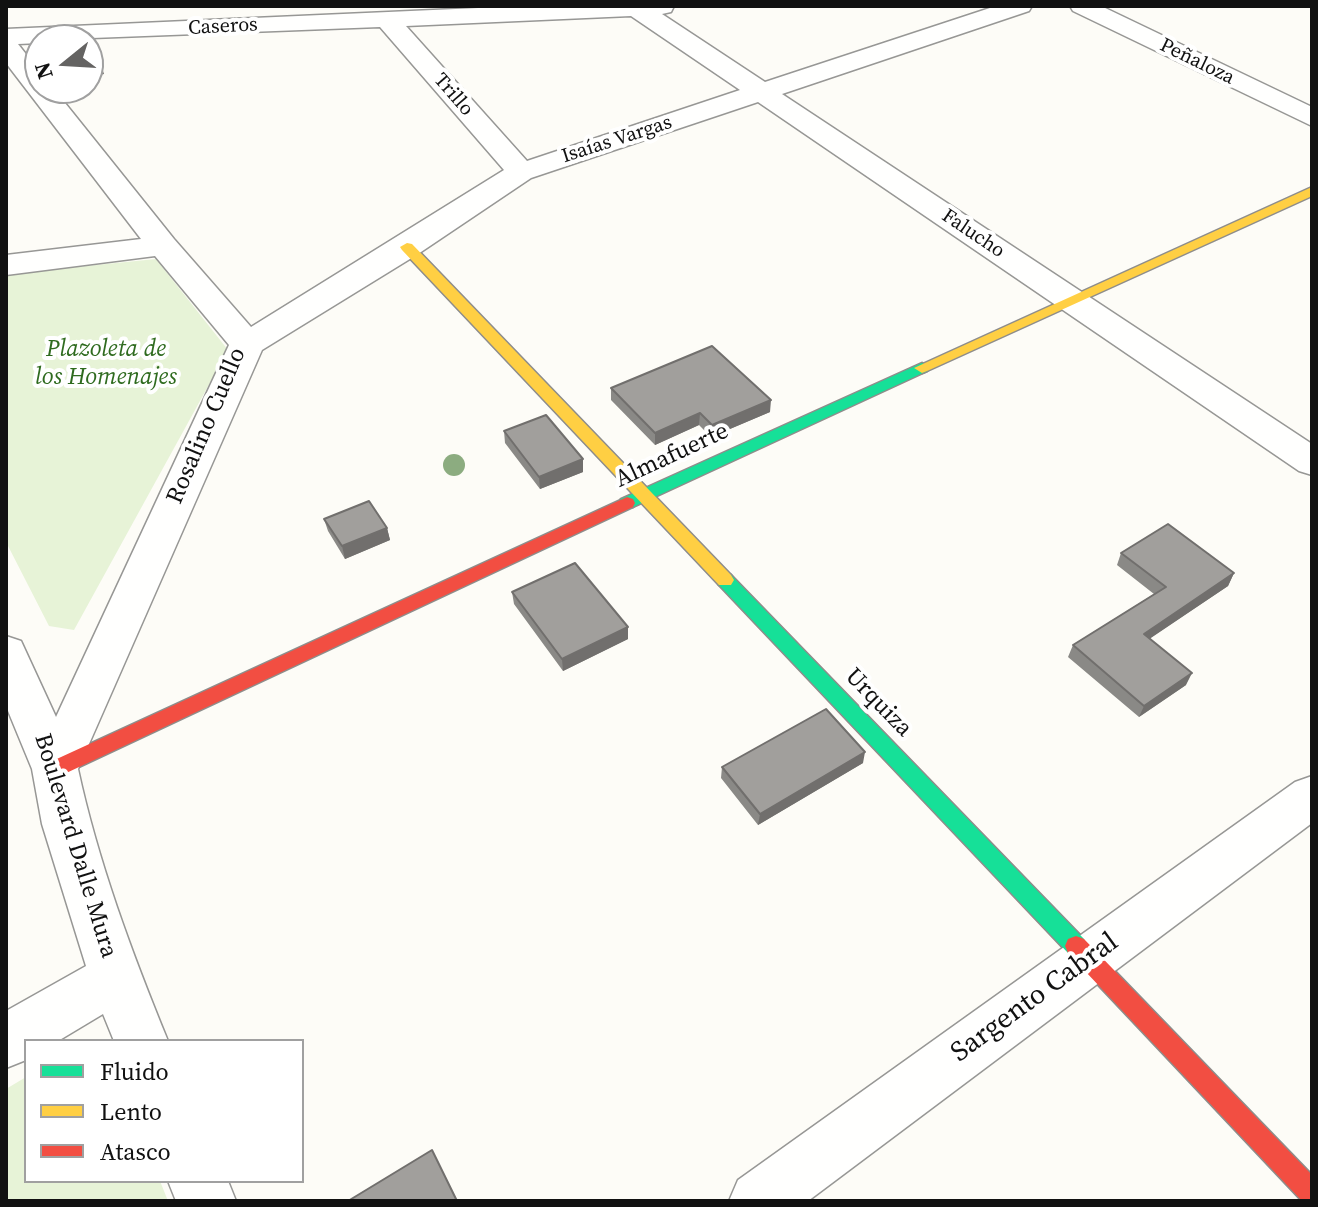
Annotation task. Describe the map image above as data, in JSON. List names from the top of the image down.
{
  "streets": {
    "street": [
      "Caseros",
      "Peñaloza",
      "Trillo",
      "Isaías Vargas",
      "Falucho",
      "Rosalino Cuello",
      "Almafuerte",
      "Urquiza",
      "Boulevard Dalle Mura",
      "Sargento Cabral"
    ]
  },
  "crossings": [
    ["Caseros", "Trillo"],
    ["Caseros", "Falucho"],
    ["Trillo", "Isaías Vargas"],
    ["Isaías Vargas", "Falucho"],
    ["Isaías Vargas", "Rosalino Cuello"],
    ["Isaías Vargas", "Urquiza"],
    ["Falucho", "Almafuerte"],
    ["Rosalino Cuello", "Almafuerte"],
    ["Rosalino Cuello", "Boulevard Dalle Mura"],
    ["Almafuerte", "Urquiza"],
    ["Almafuerte", "Boulevard Dalle Mura"],
    ["Urquiza", "Sargento Cabral"]
  ],
  "parks": ["Plazoleta de los Homenajes"],
  "legend": ["Fluido", "Lento", "Atasco"],
  "north": "left"
}
